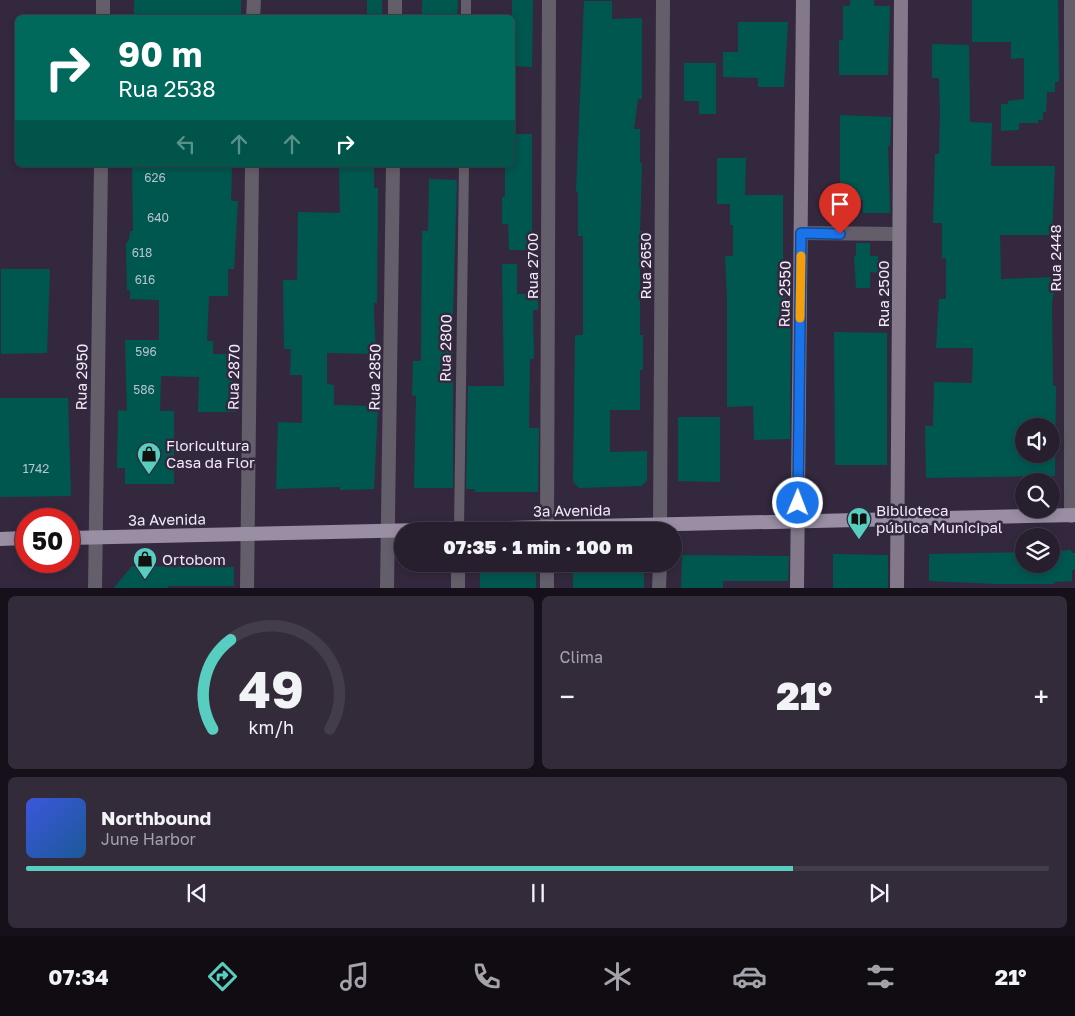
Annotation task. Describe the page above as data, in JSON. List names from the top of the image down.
{
  "streets": {
    "main road": ["Rua 2550", "Rua 2500", "3ª Avenida"],
    "street": [
      "Rua 2448",
      "Rua 2700",
      "Rua 2650",
      "Rua 2950",
      "Rua 2870",
      "Rua 2850"
    ],
    "lane": ["Rua 2800"]
  },
  "crossings": [
    ["Rua 2448", "3ª Avenida"],
    ["Rua 2550", "3ª Avenida"],
    ["Rua 2500", "3ª Avenida"],
    ["Rua 2950", "3ª Avenida"],
    ["Rua 2870", "3ª Avenida"],
    ["Rua 2850", "3ª Avenida"]
  ],
  "places": {
    "shop": ["Floricultura Casa da Flor", "Ortobom"],
    "library": ["Biblioteca pública Municipal"]
  },
  "house_numbers": [
    "626",
    "640",
    "618",
    "616",
    "596",
    "586",
    "1742"
  ],
  "page": {
    "turn": ["90 m", "Rua 2538"],
    "limit": "50",
    "trip": "07:35 · 1 min · 100 m",
    "tile": "Clima",
    "heat": ["−", "21°", "+"],
    "song": ["Northbound", "June Harbor"],
    "tabs": ["07:34", "21°"],
    "gauge": ["49", "km/h"]
  }
}
